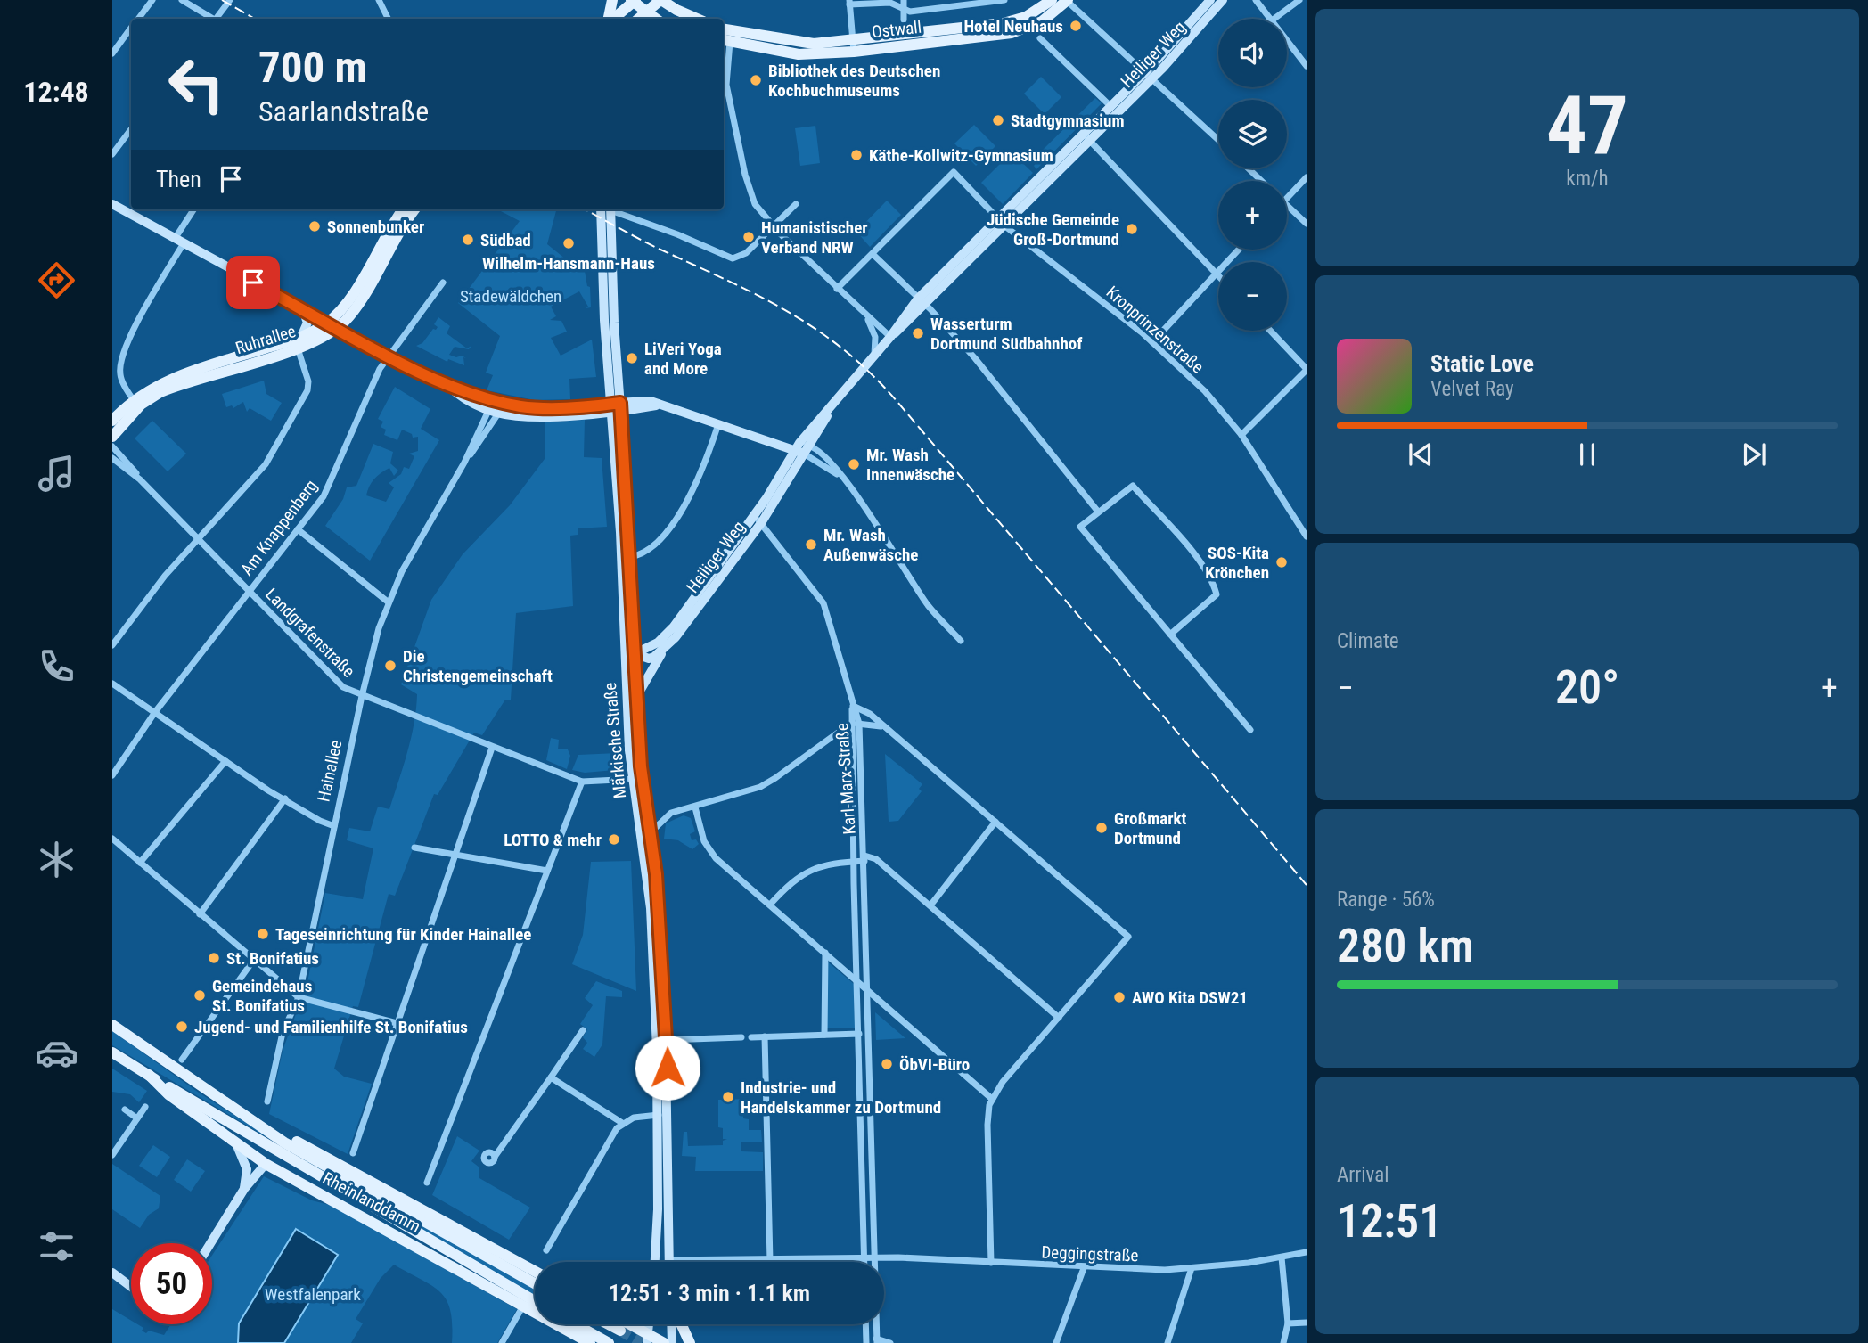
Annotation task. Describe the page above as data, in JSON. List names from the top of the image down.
{
  "streets": {
    "main road": [
      "Ostwall",
      "Heiliger Weg",
      "Ruhrallee",
      "Märkische Straße",
      "Hainallee",
      "Rheinlanddamm"
    ],
    "street": [
      "Kronprinzenstraße",
      "Am Knappenberg",
      "Landgrafenstraße",
      "Karl-Marx-Straße",
      "Deggingstraße"
    ]
  },
  "crossings": [
    ["Heiliger Weg", "Kronprinzenstraße"],
    ["Heiliger Weg", "Märkische Straße"],
    ["Am Knappenberg", "Landgrafenstraße"],
    ["Landgrafenstraße", "Märkische Straße"],
    ["Landgrafenstraße", "Hainallee"],
    ["Märkische Straße", "Deggingstraße"],
    ["Karl-Marx-Straße", "Deggingstraße"]
  ],
  "parks": ["Stadewäldchen", "Westfalenpark"],
  "places": [
    "Hotel Neuhaus",
    "Bibliothek des Deutschen Kochbuchmuseums",
    "Stadtgymnasium",
    "Käthe-Kollwitz-Gymnasium",
    "Sonnenbunker",
    "Jüdische Gemeinde Groß-Dortmund",
    "Humanistischer Verband NRW",
    "Südbad",
    "Wilhelm-Hansmann-Haus",
    "Wasserturm Dortmund Südbahnhof",
    "LiVeri Yoga and More",
    "Mr. Wash Innenwäsche",
    "Mr. Wash Außenwäsche",
    "SOS-Kita Krönchen",
    "Die Christengemeinschaft",
    "Großmarkt Dortmund",
    "LOTTO & mehr",
    "Tageseinrichtung für Kinder Hainallee",
    "St. Bonifatius",
    "Gemeindehaus St. Bonifatius",
    "AWO Kita DSW21",
    "Jugend- und Familienhilfe St. Bonifatius",
    "ÖbVI-Büro",
    "Industrie- und Handelskammer zu Dortmund"
  ],
  "page": {
    "tabs": "12:48",
    "tile": [
      ["47", "km/h"],
      "Climate",
      ["Range · 56%", "280 km"],
      ["Arrival", "12:51"]
    ],
    "map_buttons": ["+", "−"],
    "turn": ["700 m", "Saarlandstraße"],
    "then": "Then",
    "song": ["Static Love", "Velvet Ray"],
    "heat": ["−", "20°", "+"],
    "limit": "50",
    "trip": "12:51 · 3 min · 1.1 km"
  }
}
